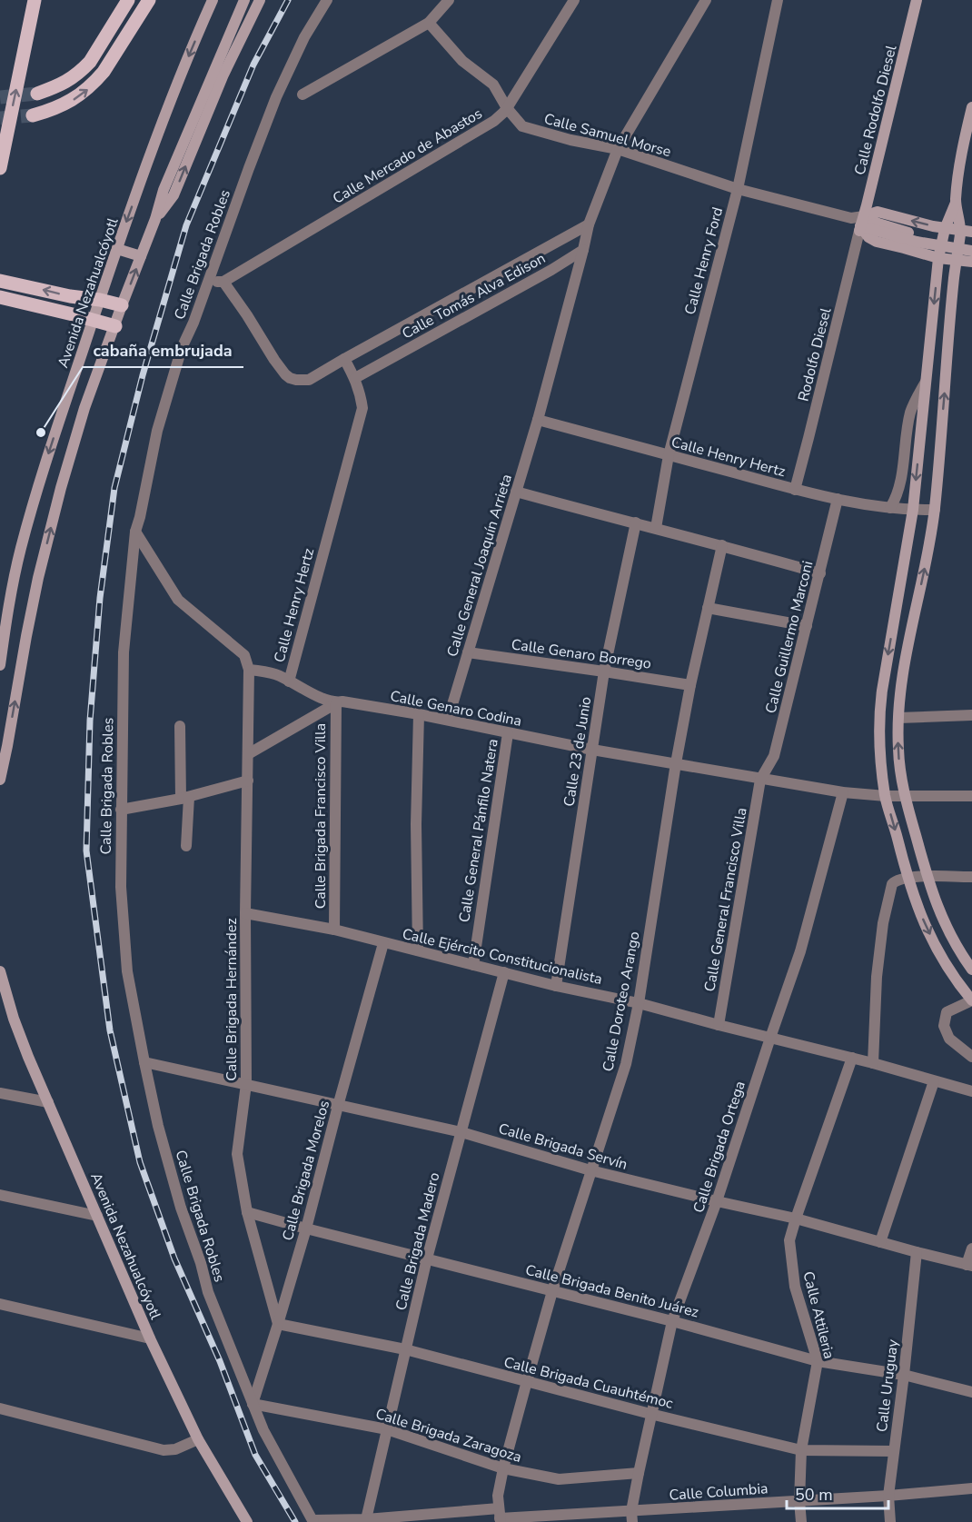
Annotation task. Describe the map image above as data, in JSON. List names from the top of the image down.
{
  "streets": {
    "main road": ["Calle Rodolfo Diesel", "Calle Samuel Morse", "Avenida Nezahualcóyotl"],
    "street": [
      "Calle Mercado de Abastos",
      "Calle Brigada Robles",
      "Calle Henry Ford",
      "Calle Tomás Alva Edison",
      "Rodolfo Diesel",
      "Calle Henry Hertz",
      "Calle General Joaquín Arrieta",
      "Calle Guillermo Marconi",
      "Calle Genaro Borrego",
      "Calle Genaro Codina",
      "Calle 23 de Junio",
      "Calle Brigada Francisco Villa",
      "Calle General Pánfilo Natera",
      "Calle General Francisco Villa",
      "Calle Ejército Constitucionalista",
      "Calle Brigada Hernández",
      "Calle Doroteo Arango",
      "Calle Brigada Servín",
      "Calle Brigada Ortega",
      "Calle Brigada Morelos",
      "Calle Brigada Madero",
      "Calle Brigada Benito Juárez",
      "Calle Attileria",
      "Calle Brigada Cuauhtémoc",
      "Calle Uruguay",
      "Calle Brigada Zaragoza",
      "Calle Columbia"
    ]
  },
  "crossings": [
    ["Calle Rodolfo Diesel", "Calle Samuel Morse"],
    ["Calle Rodolfo Diesel", "Rodolfo Diesel"],
    ["Calle Samuel Morse", "Calle Mercado de Abastos"],
    ["Calle Samuel Morse", "Calle Henry Ford"],
    ["Calle Samuel Morse", "Rodolfo Diesel"],
    ["Calle Mercado de Abastos", "Calle Tomás Alva Edison"],
    ["Calle Brigada Robles", "Calle Brigada Servín"],
    ["Calle Brigada Robles", "Calle Brigada Morelos"],
    ["Calle Brigada Robles", "Calle Brigada Zaragoza"],
    ["Calle Brigada Robles", "Calle Columbia"],
    ["Calle Henry Ford", "Calle Henry Hertz"],
    ["Calle Tomás Alva Edison", "Calle Henry Hertz"],
    ["Calle Tomás Alva Edison", "Calle General Joaquín Arrieta"],
    ["Rodolfo Diesel", "Calle Henry Hertz"],
    ["Calle Henry Hertz", "Calle General Joaquín Arrieta"],
    ["Calle Henry Hertz", "Calle Guillermo Marconi"],
    ["Calle Henry Hertz", "Calle Genaro Codina"],
    ["Calle General Joaquín Arrieta", "Calle Genaro Borrego"],
    ["Calle General Joaquín Arrieta", "Calle Genaro Codina"],
    ["Calle Guillermo Marconi", "Calle Genaro Codina"],
    ["Calle Guillermo Marconi", "Calle General Francisco Villa"],
    ["Calle Genaro Borrego", "Calle 23 de Junio"],
    ["Calle Genaro Borrego", "Calle Doroteo Arango"],
    ["Calle Genaro Codina", "Calle 23 de Junio"],
    ["Calle Genaro Codina", "Calle Brigada Francisco Villa"],
    ["Calle Genaro Codina", "Calle General Pánfilo Natera"],
    ["Calle Genaro Codina", "Calle General Francisco Villa"],
    ["Calle Genaro Codina", "Calle Brigada Hernández"],
    ["Calle Genaro Codina", "Calle Doroteo Arango"],
    ["Calle Genaro Codina", "Calle Brigada Ortega"],
    ["Calle 23 de Junio", "Calle Ejército Constitucionalista"],
    ["Calle Brigada Francisco Villa", "Calle Ejército Constitucionalista"],
    ["Calle General Pánfilo Natera", "Calle Ejército Constitucionalista"],
    ["Calle General Francisco Villa", "Calle Ejército Constitucionalista"],
    ["Calle Ejército Constitucionalista", "Calle Brigada Hernández"],
    ["Calle Ejército Constitucionalista", "Calle Doroteo Arango"],
    ["Calle Ejército Constitucionalista", "Calle Brigada Ortega"],
    ["Calle Ejército Constitucionalista", "Calle Brigada Morelos"],
    ["Calle Ejército Constitucionalista", "Calle Brigada Madero"],
    ["Calle Ejército Constitucionalista", "Calle Attileria"],
    ["Calle Brigada Hernández", "Calle Brigada Servín"],
    ["Calle Brigada Hernández", "Calle Brigada Morelos"],
    ["Calle Brigada Hernández", "Calle Brigada Benito Juárez"],
    ["Calle Brigada Hernández", "Calle Brigada Cuauhtémoc"],
    ["Calle Doroteo Arango", "Calle Brigada Servín"],
    ["Calle Doroteo Arango", "Calle Brigada Benito Juárez"],
    ["Calle Doroteo Arango", "Calle Brigada Cuauhtémoc"],
    ["Calle Doroteo Arango", "Calle Brigada Zaragoza"],
    ["Calle Doroteo Arango", "Calle Columbia"],
    ["Calle Brigada Servín", "Calle Brigada Ortega"],
    ["Calle Brigada Servín", "Calle Brigada Morelos"],
    ["Calle Brigada Servín", "Calle Brigada Madero"],
    ["Calle Brigada Servín", "Calle Attileria"],
    ["Calle Brigada Servín", "Calle Uruguay"],
    ["Calle Brigada Ortega", "Calle Brigada Benito Juárez"],
    ["Calle Brigada Ortega", "Calle Brigada Cuauhtémoc"],
    ["Calle Brigada Ortega", "Calle Brigada Zaragoza"],
    ["Calle Brigada Ortega", "Calle Columbia"],
    ["Calle Brigada Morelos", "Calle Brigada Benito Juárez"],
    ["Calle Brigada Morelos", "Calle Brigada Cuauhtémoc"],
    ["Calle Brigada Morelos", "Calle Brigada Zaragoza"],
    ["Calle Brigada Madero", "Calle Brigada Benito Juárez"],
    ["Calle Brigada Madero", "Calle Brigada Cuauhtémoc"],
    ["Calle Brigada Madero", "Calle Brigada Zaragoza"],
    ["Calle Brigada Madero", "Calle Columbia"],
    ["Calle Brigada Benito Juárez", "Calle Attileria"],
    ["Calle Brigada Benito Juárez", "Calle Uruguay"],
    ["Calle Attileria", "Calle Brigada Cuauhtémoc"],
    ["Calle Attileria", "Calle Columbia"],
    ["Calle Brigada Cuauhtémoc", "Calle Uruguay"],
    ["Calle Uruguay", "Calle Columbia"]
  ],
  "places": ["cabaña embrujada"],
  "scale_bar": "50 m"
}
